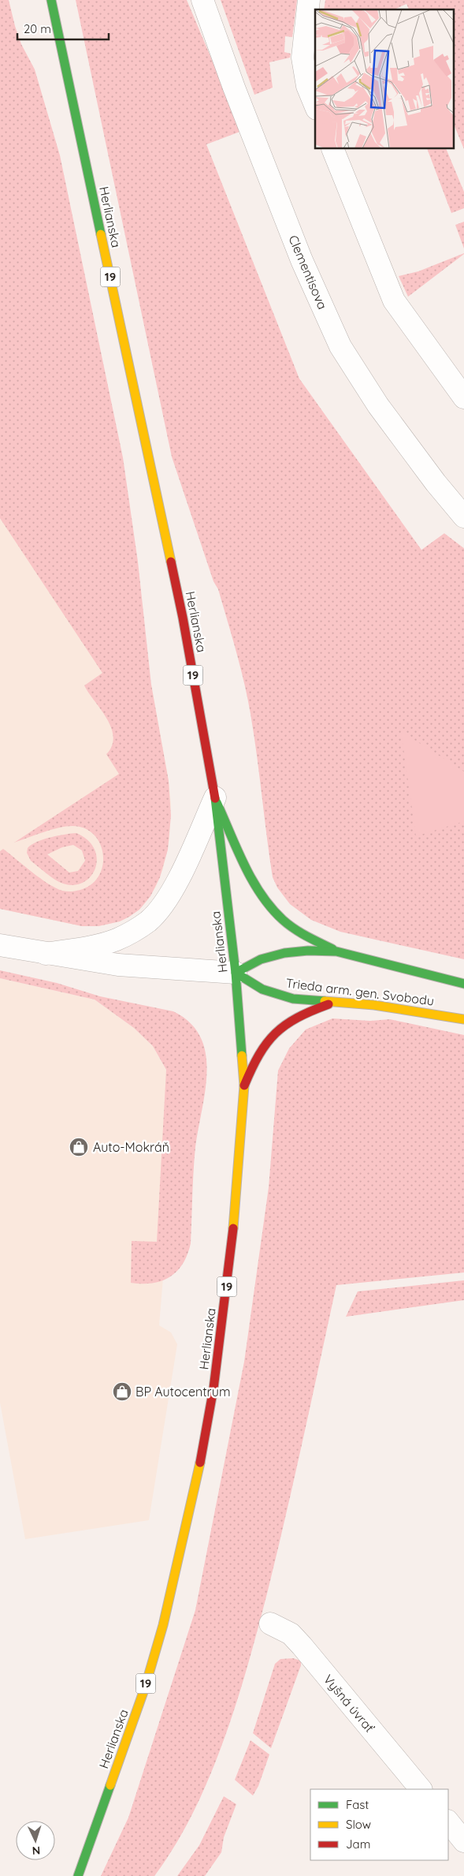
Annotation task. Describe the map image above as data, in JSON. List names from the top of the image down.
{
  "streets": {
    "main road": ["Herlianska", "19", "Trieda arm. gen. Svobodu"],
    "street": ["Clementisova", "Vyšná úvrať"]
  },
  "crossings": [
    ["Herlianska", "Trieda arm. gen. Svobodu"]
  ],
  "places": {
    "shop": ["Auto-Mokráň", "BP Autocentrum"]
  },
  "legend": ["Fast", "Slow", "Jam"],
  "scale_bar": "20 m",
  "north": "bottom"
}
